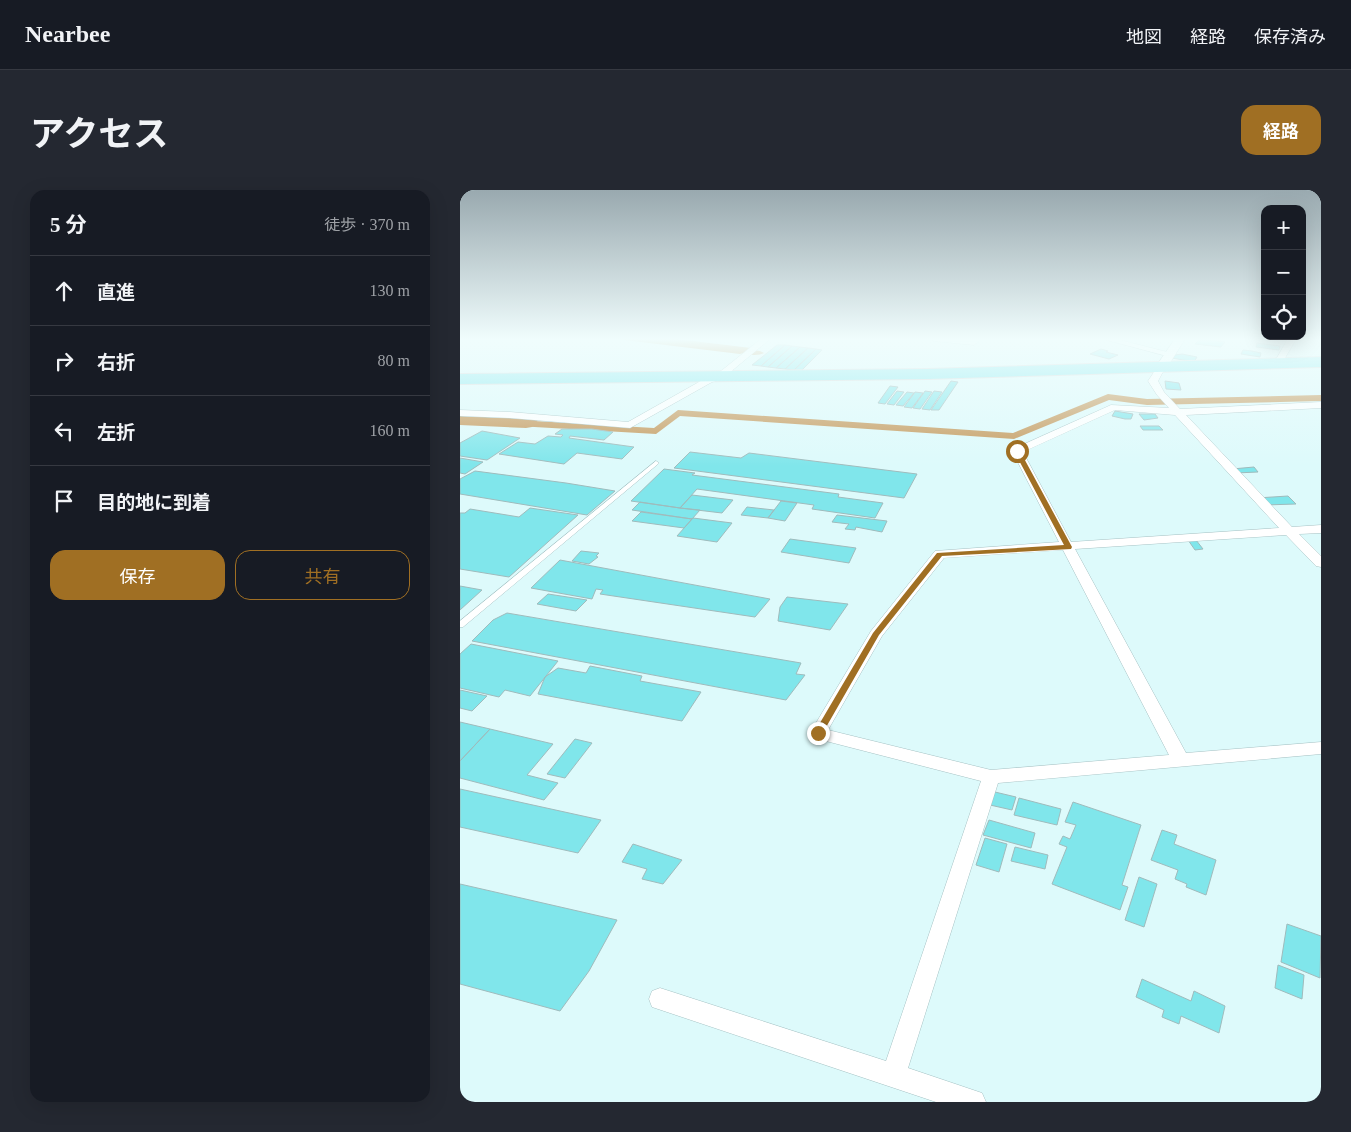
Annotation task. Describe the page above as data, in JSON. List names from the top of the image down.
{
  "page": {
    "header": "Nearbee",
    "nav": ["地図", "経路", "保存済み"],
    "title": "アクセス",
    "buttons": [
      "経路",
      ["保存", "共有"]
    ],
    "heading": ["5 分", "徒歩 · 370 m"],
    "map_buttons": ["+", "−"],
    "list": [
      ["直進", "130 m"],
      ["右折", "80 m"],
      ["左折", "160 m"],
      "目的地に到着"
    ]
  }
}
